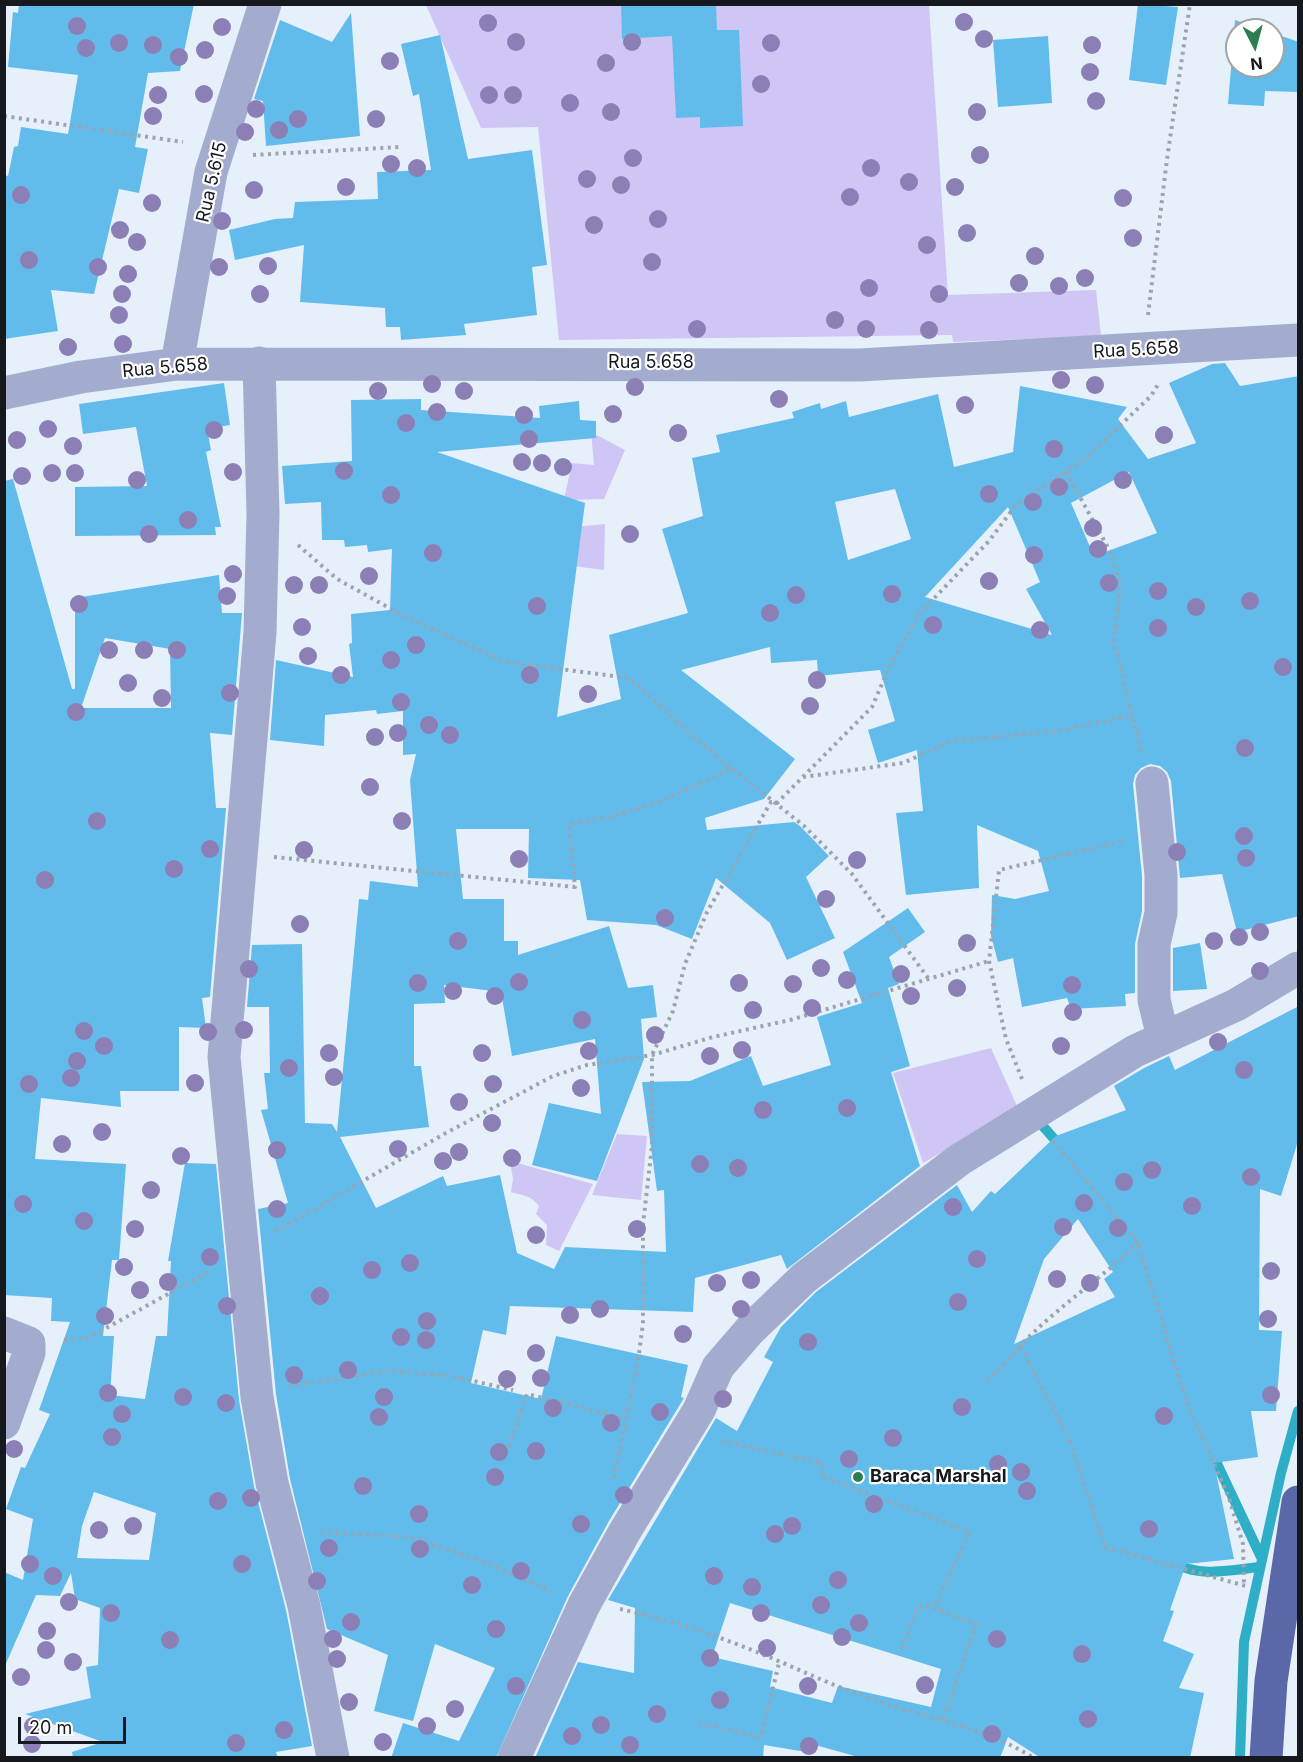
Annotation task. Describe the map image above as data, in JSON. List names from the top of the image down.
{
  "streets": {
    "street": ["Rua 5.615", "Rua 5.658"]
  },
  "crossings": [
    ["Rua 5.615", "Rua 5.658"]
  ],
  "places": ["Baraca Marshal"],
  "scale_bar": "20 m",
  "north": "bottom"
}
